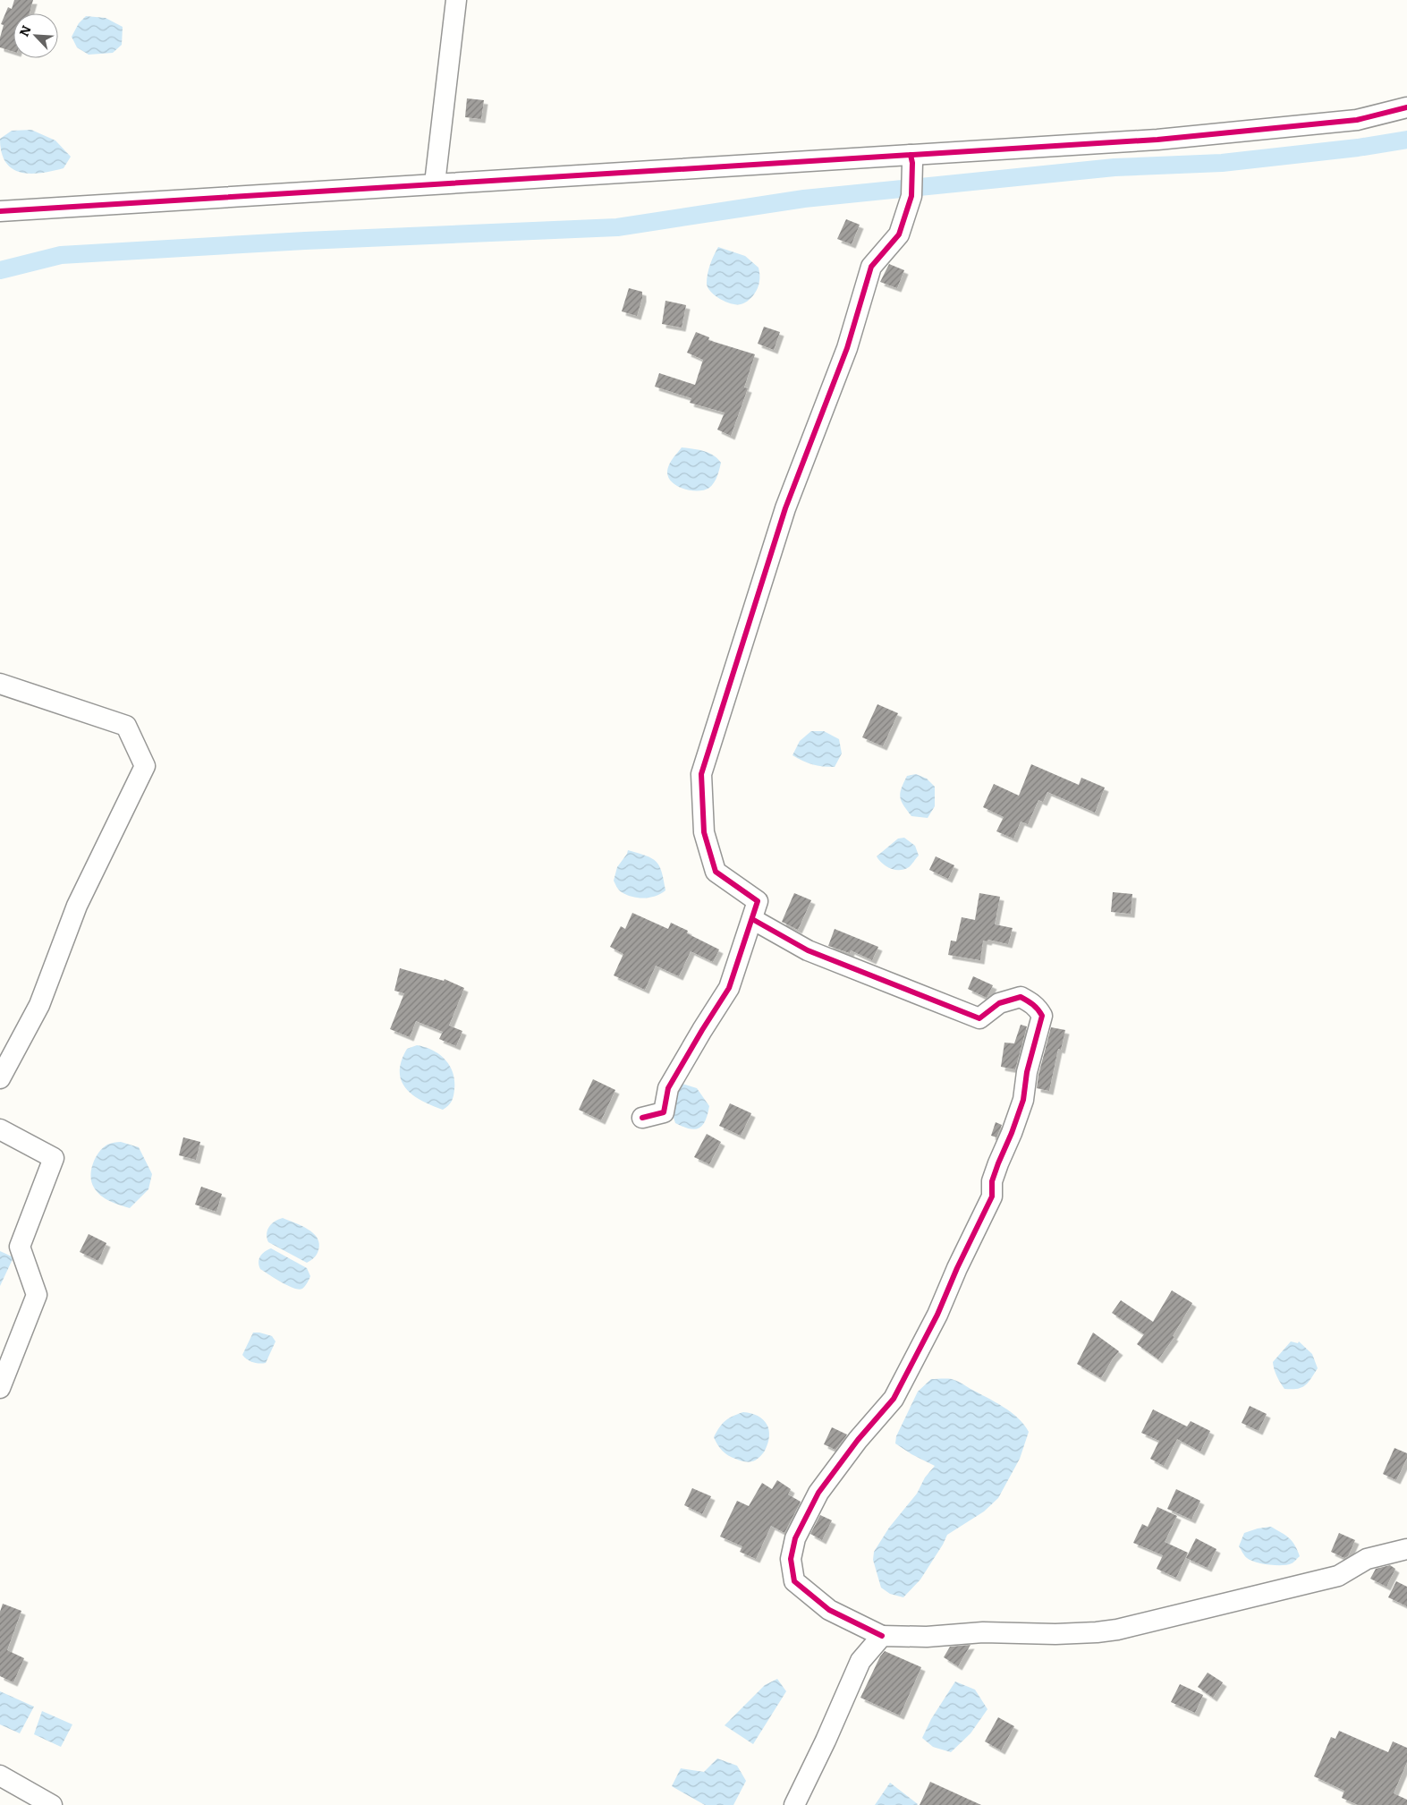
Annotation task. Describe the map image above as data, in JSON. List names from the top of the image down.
{
  "north": "top left"
}
